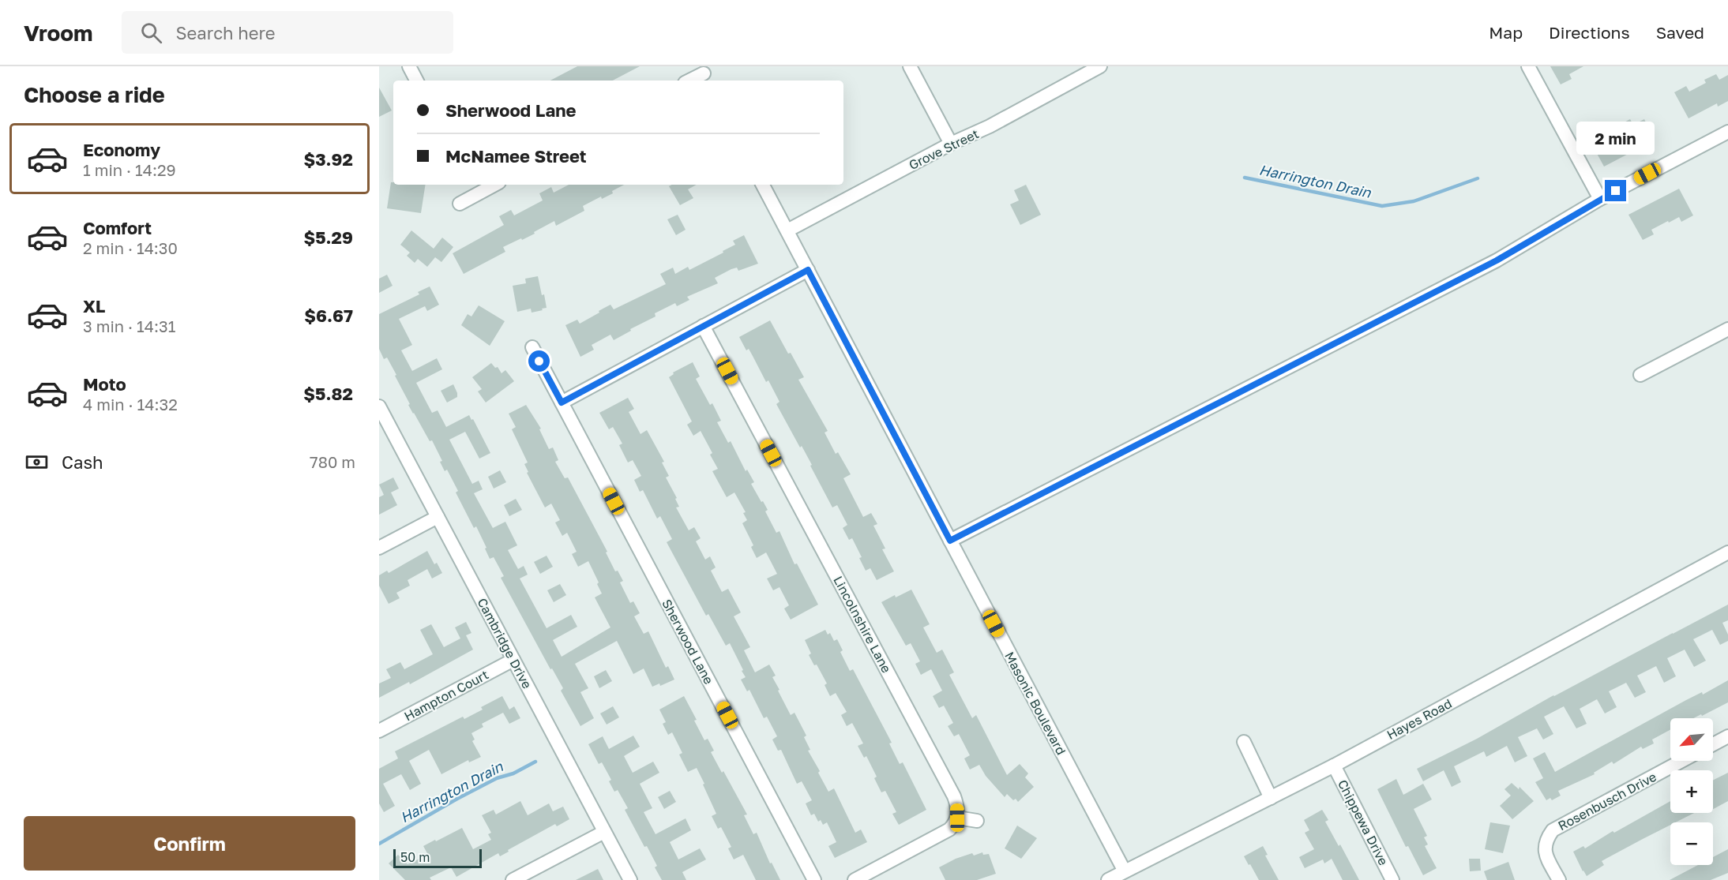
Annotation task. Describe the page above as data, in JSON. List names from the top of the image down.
{
  "streets": {
    "street": [
      "Grove Street",
      "Lincolnshire Lane",
      "Sherwood Lane",
      "Cambridge Drive",
      "Hampton Court",
      "Masonic Boulevard",
      "Hayes Road",
      "Rosenbusch Drive",
      "Chippewa Drive"
    ]
  },
  "crossings": [
    ["Grove Street", "Masonic Boulevard"],
    ["Cambridge Drive", "Hampton Court"],
    ["Masonic Boulevard", "Hayes Road"],
    ["Hayes Road", "Chippewa Drive"]
  ],
  "water": ["Harrington Drain"],
  "scale_bar": "50 m",
  "north": "bottom left",
  "page": {
    "header": "Vroom",
    "search": "Search here",
    "nav": ["Map", "Directions", "Saved"],
    "heading": "Choose a ride",
    "banner": ["Sherwood Lane", "McNamee Street"],
    "bubble": "2 min",
    "list": [
      {
        "name": "Economy",
        "note": "1 min · 14:29",
        "value": "$3.92"
      },
      {
        "name": "Comfort",
        "note": "2 min · 14:30",
        "value": "$5.29"
      },
      {
        "name": "XL",
        "note": "3 min · 14:31",
        "value": "$6.67"
      },
      {
        "name": "Moto",
        "note": "4 min · 14:32",
        "value": "$5.82"
      }
    ],
    "pay": ["Cash", "780 m"],
    "map_buttons": ["+", "−"],
    "buttons": "Confirm",
    "scale": "50 m"
  }
}
